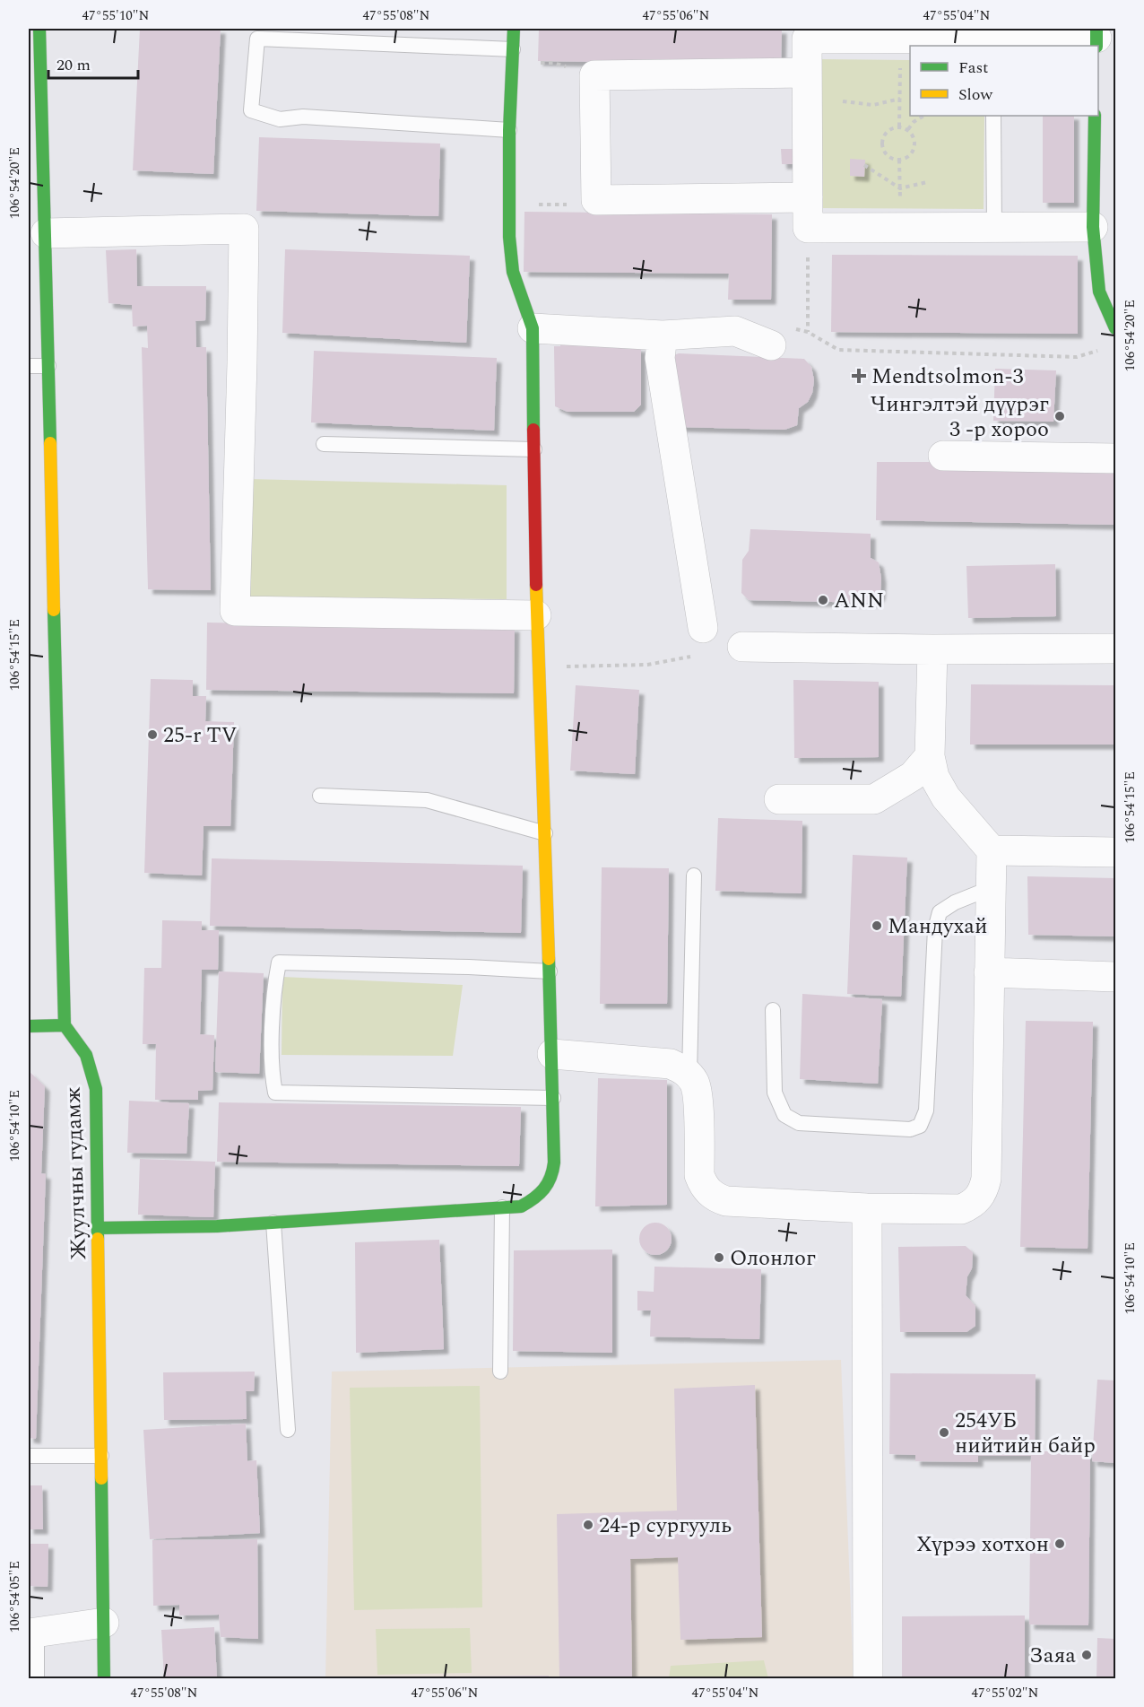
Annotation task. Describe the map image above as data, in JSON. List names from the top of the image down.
{
  "streets": {
    "main road": ["Жуулчны гудамж"]
  },
  "places": {
    "health": ["Mendtsolmon-3"],
    "other": [
      "Чингэлтэй дүүрэг 3 -р хороо",
      "ANN",
      "25-r TV",
      "Мандухай",
      "Олонлог",
      "254УБ нийтийн байр",
      "24-р сургууль",
      "Хүрээ хотхон",
      "Заяа"
    ]
  },
  "legend": ["Fast", "Slow"],
  "scale_bar": "20 m",
  "coordinates": [
    "47°55'10\"N",
    "47°55'08\"N",
    "47°55'06\"N",
    "47°55'04\"N",
    "106°54'20\"E",
    "106°54'15\"E",
    "106°54'10\"E",
    "106°54'05\"E",
    "47°55'02\"N"
  ]
}
